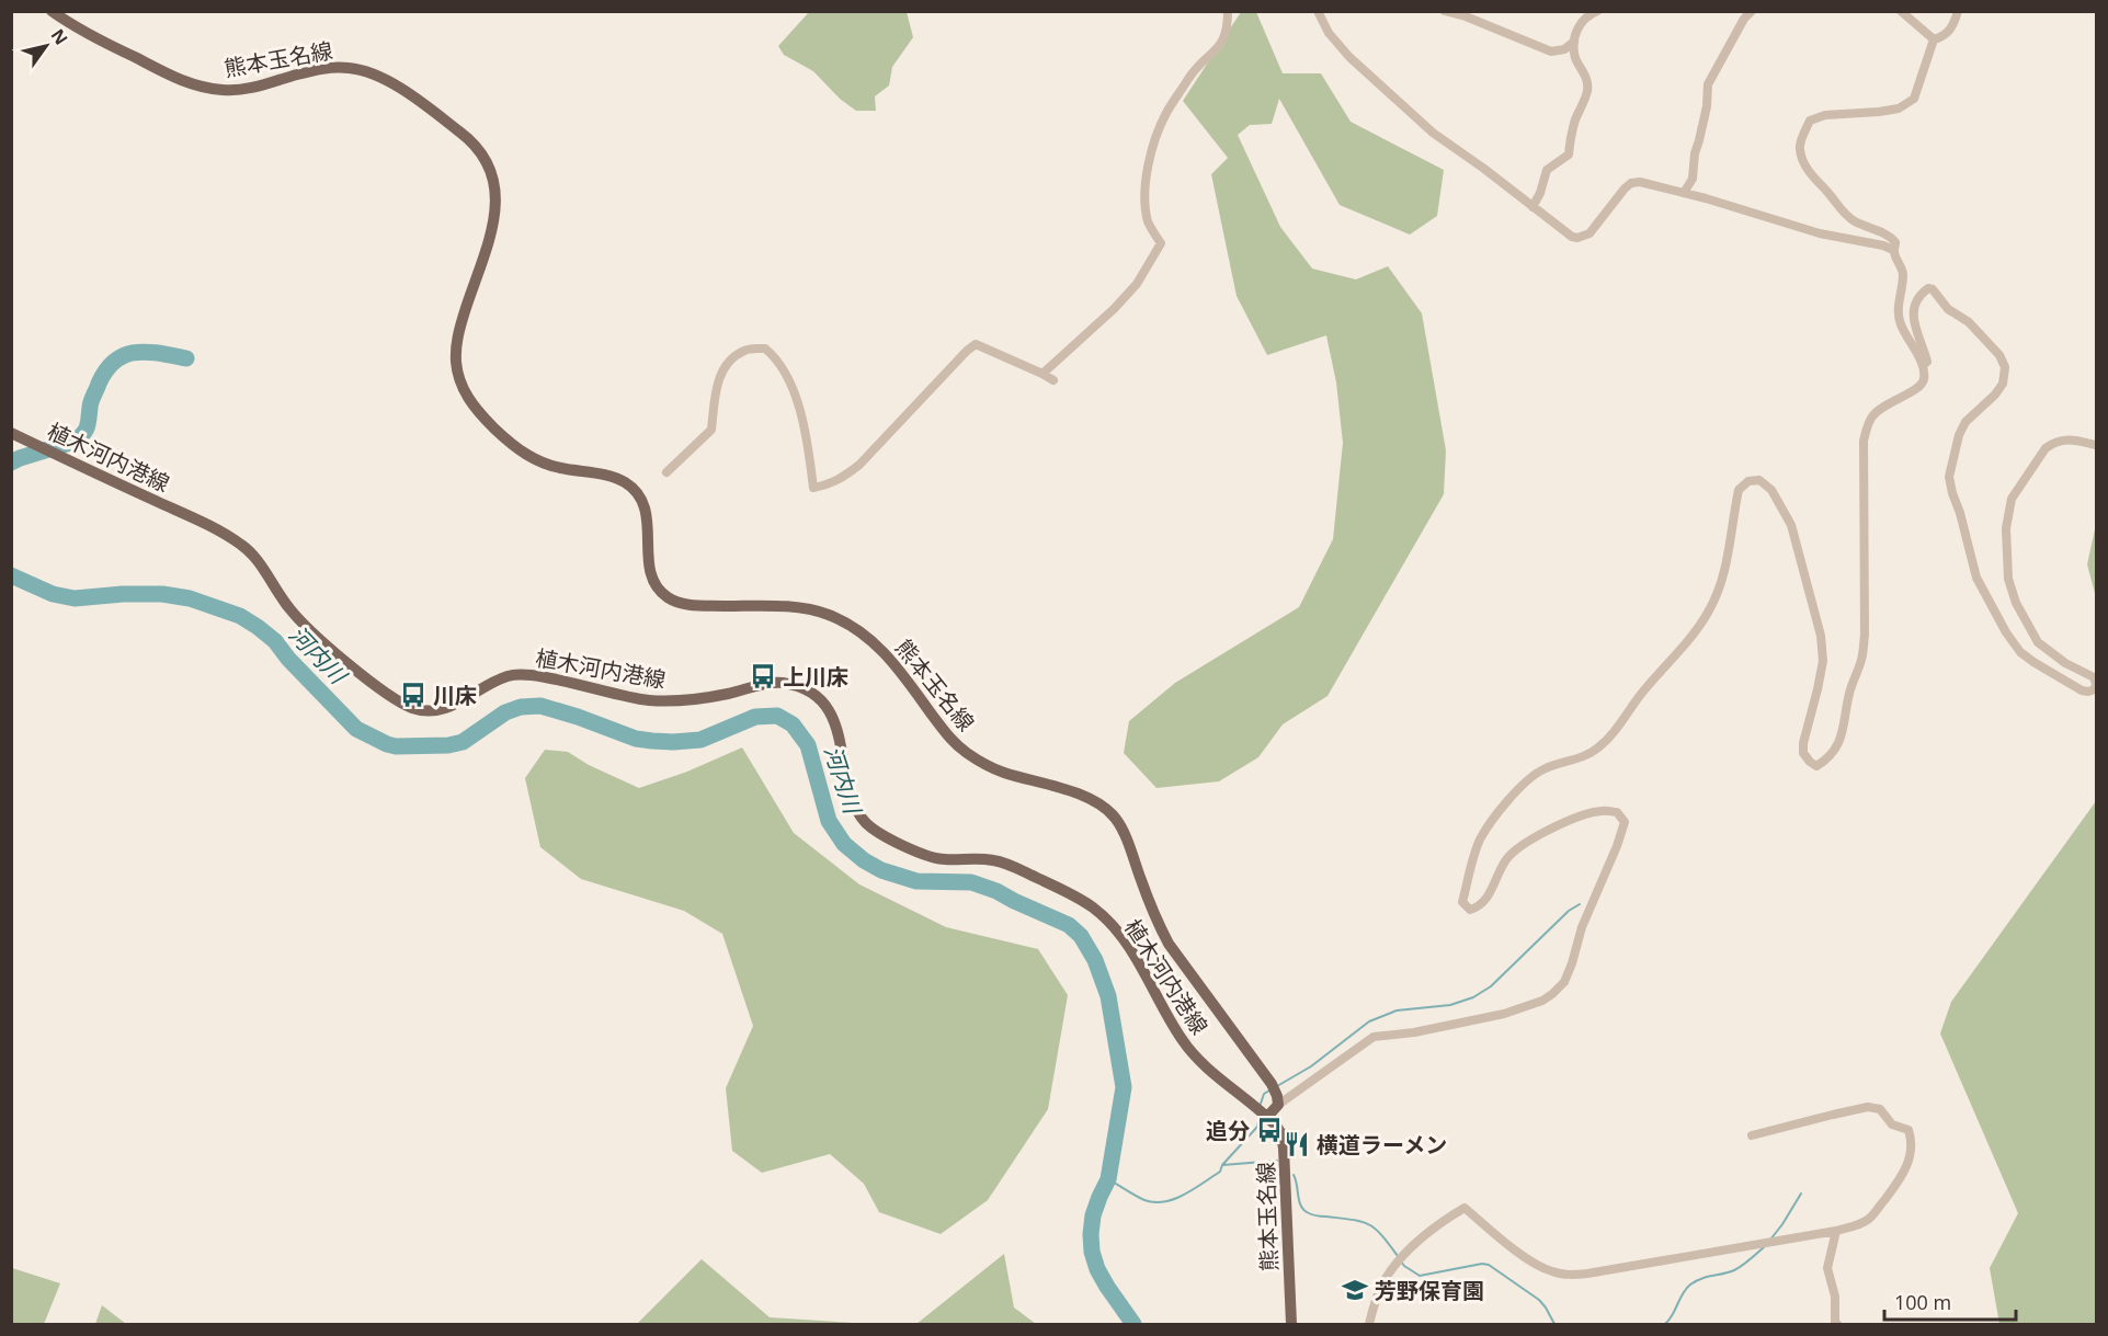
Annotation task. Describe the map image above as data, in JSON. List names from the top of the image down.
{
  "streets": {
    "main road": ["熊本玉名線", "植木河内港線"]
  },
  "crossings": [
    ["熊本玉名線", "植木河内港線"]
  ],
  "water": ["河内川"],
  "places": {
    "bus stop": ["上川床", "川床", "追分"],
    "restaurant": ["横道ラーメン"],
    "school or university": ["芳野保育園"]
  },
  "scale_bar": "100 m",
  "north": "top right"
}
